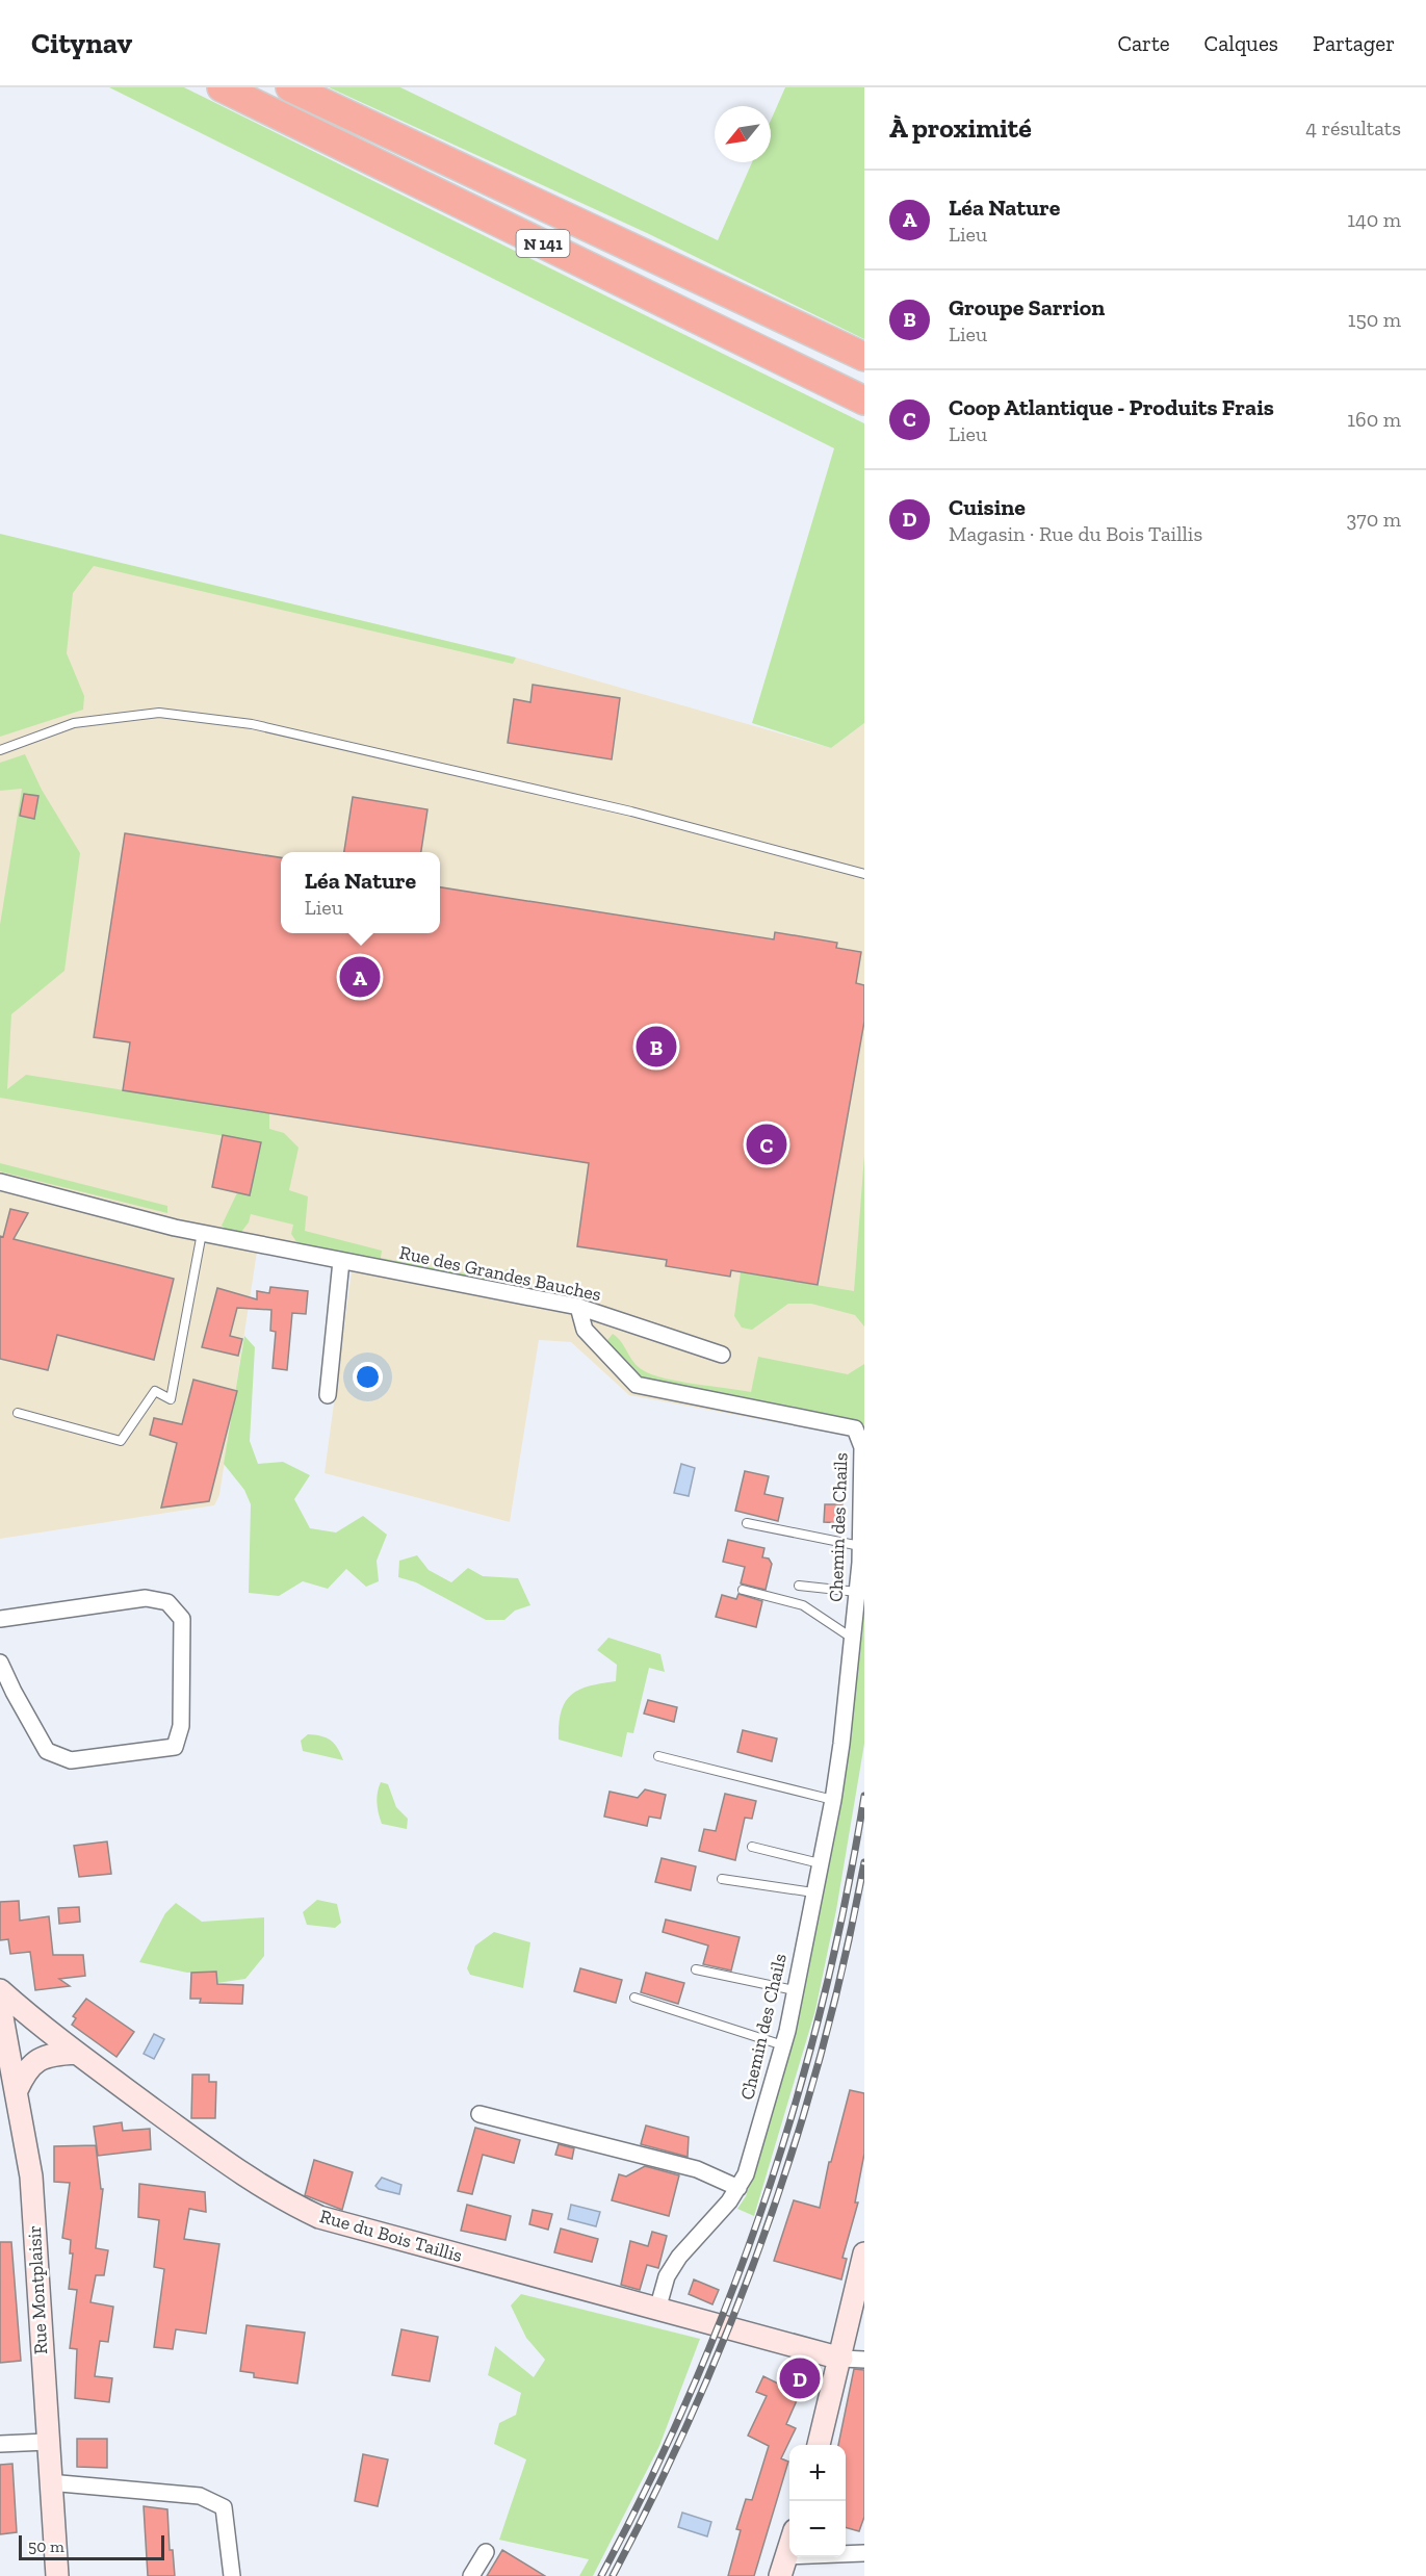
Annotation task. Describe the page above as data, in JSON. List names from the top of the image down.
{
  "streets": {
    "highway": ["N 141"],
    "street": [
      "Rue des Grandes Bauches",
      "Chemin des Chails",
      "Rue du Bois Taillis",
      "Rue Montplaisir"
    ]
  },
  "crossings": [
    ["Rue des Grandes Bauches", "Chemin des Chails"],
    ["Chemin des Chails", "Rue du Bois Taillis"]
  ],
  "scale_bar": "50 m",
  "north": "bottom left",
  "page": {
    "header": "Citynav",
    "nav": ["Carte", "Calques", "Partager"],
    "heading": ["À proximité", "4 résultats"],
    "list": [
      {
        "mark": "A",
        "name": "Léa Nature",
        "note": "Lieu",
        "value": "140 m"
      },
      {
        "mark": "B",
        "name": "Groupe Sarrion",
        "note": "Lieu",
        "value": "150 m"
      },
      {
        "mark": "C",
        "name": "Coop Atlantique - Produits Frais",
        "note": "Lieu",
        "value": "160 m"
      },
      {
        "mark": "D",
        "name": "Cuisine",
        "note": "Magasin · Rue du Bois Taillis",
        "value": "370 m"
      }
    ],
    "popup": ["Léa Nature", "Lieu"],
    "pins": [
      "A",
      "B",
      "C",
      "D"
    ],
    "map_buttons": ["+", "−"],
    "scale": "50 m"
  }
}
